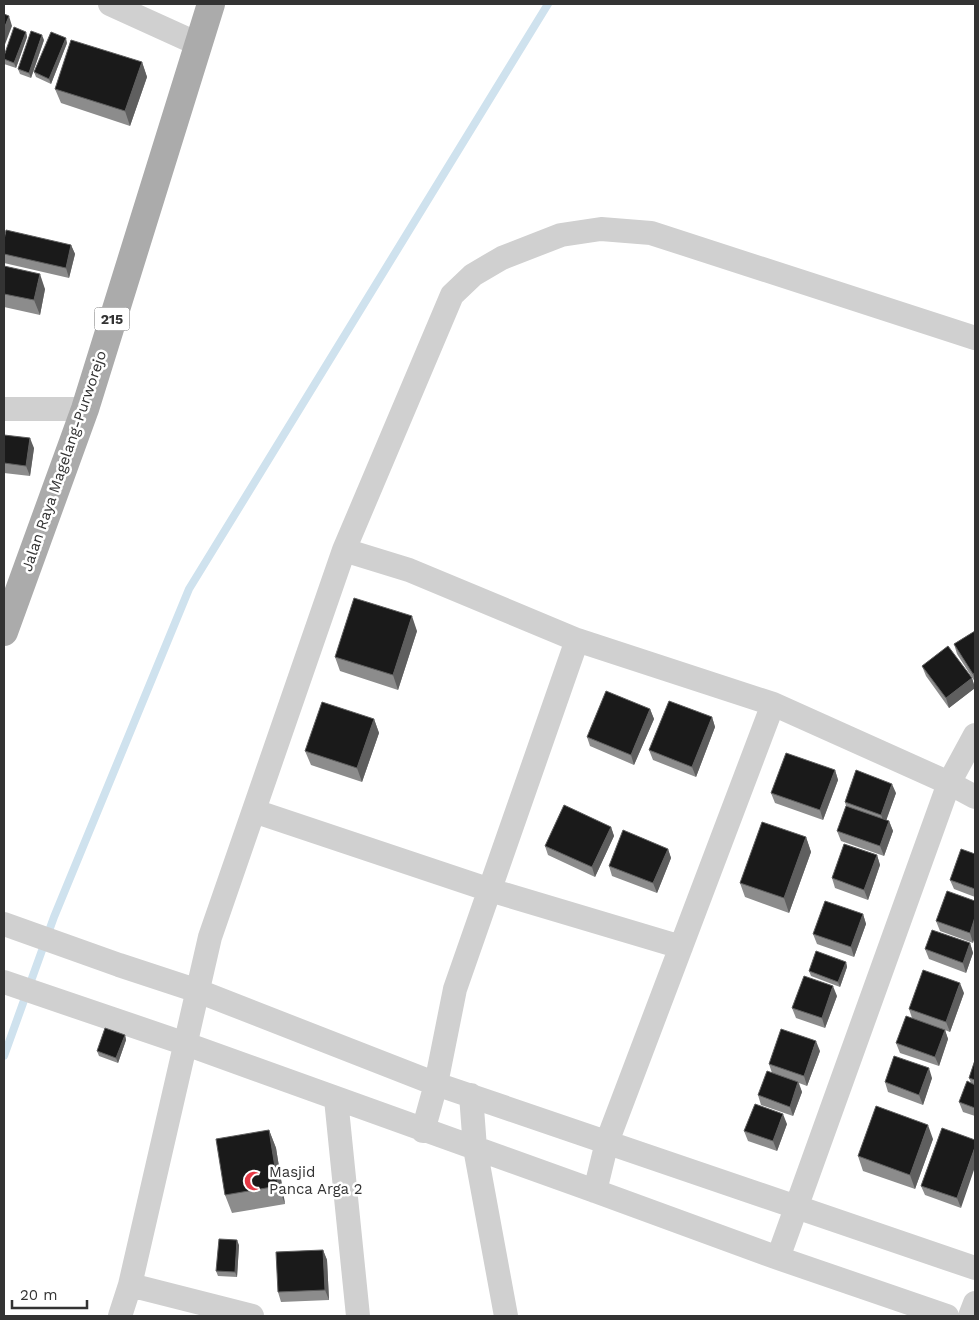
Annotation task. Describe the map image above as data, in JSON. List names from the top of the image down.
{
  "streets": {
    "main road": ["215", "Jalan Raya Magelang-Purworejo"]
  },
  "places": {
    "mosque": ["Masjid Panca Arga 2"]
  },
  "scale_bar": "20 m"
}
